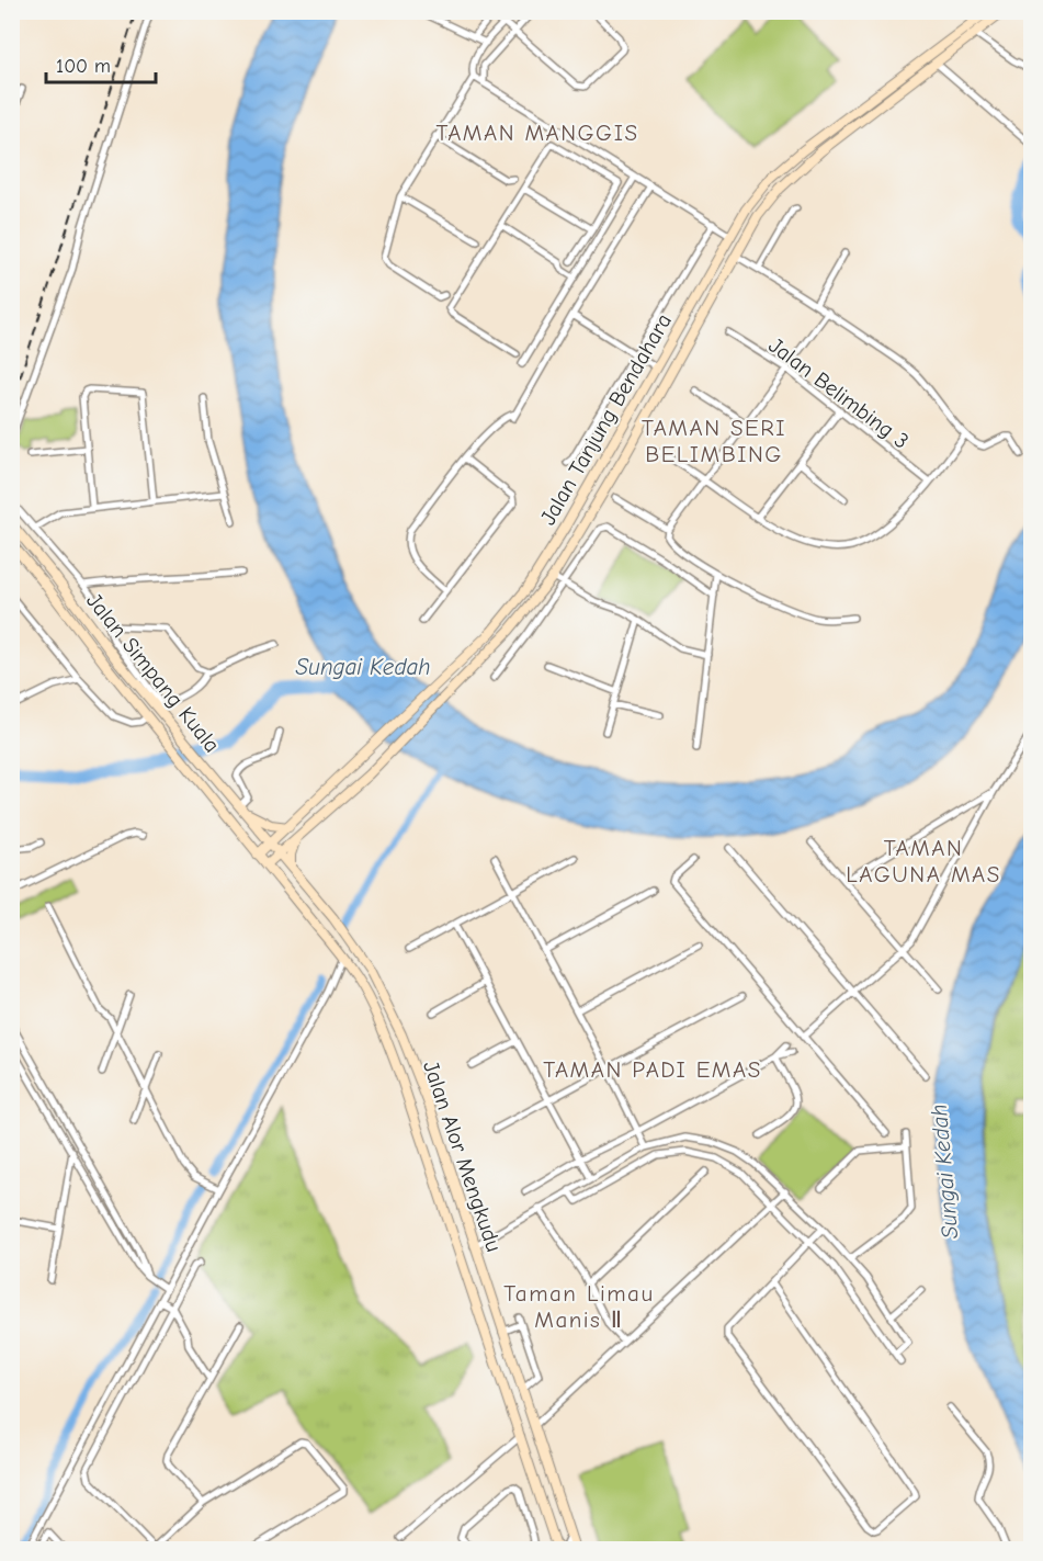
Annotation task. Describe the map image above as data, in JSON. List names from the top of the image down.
{
  "streets": {
    "main road": ["Jalan Tanjung Bendahara", "Jalan Simpang Kuala", "Jalan Alor Mengkudu"],
    "street": ["Jalan Belimbing 3"]
  },
  "crossings": [
    ["Jalan Tanjung Bendahara", "Jalan Simpang Kuala"],
    ["Jalan Tanjung Bendahara", "Jalan Alor Mengkudu"],
    ["Jalan Simpang Kuala", "Jalan Alor Mengkudu"]
  ],
  "districts": [
    "TAMAN MANGGIS",
    "TAMAN SERI BELIMBING",
    "TAMAN LAGUNA MAS",
    "TAMAN PADI EMAS",
    "Taman Limau Manis Ⅱ"
  ],
  "water": ["Sungai Kedah"],
  "scale_bar": "100 m"
}
